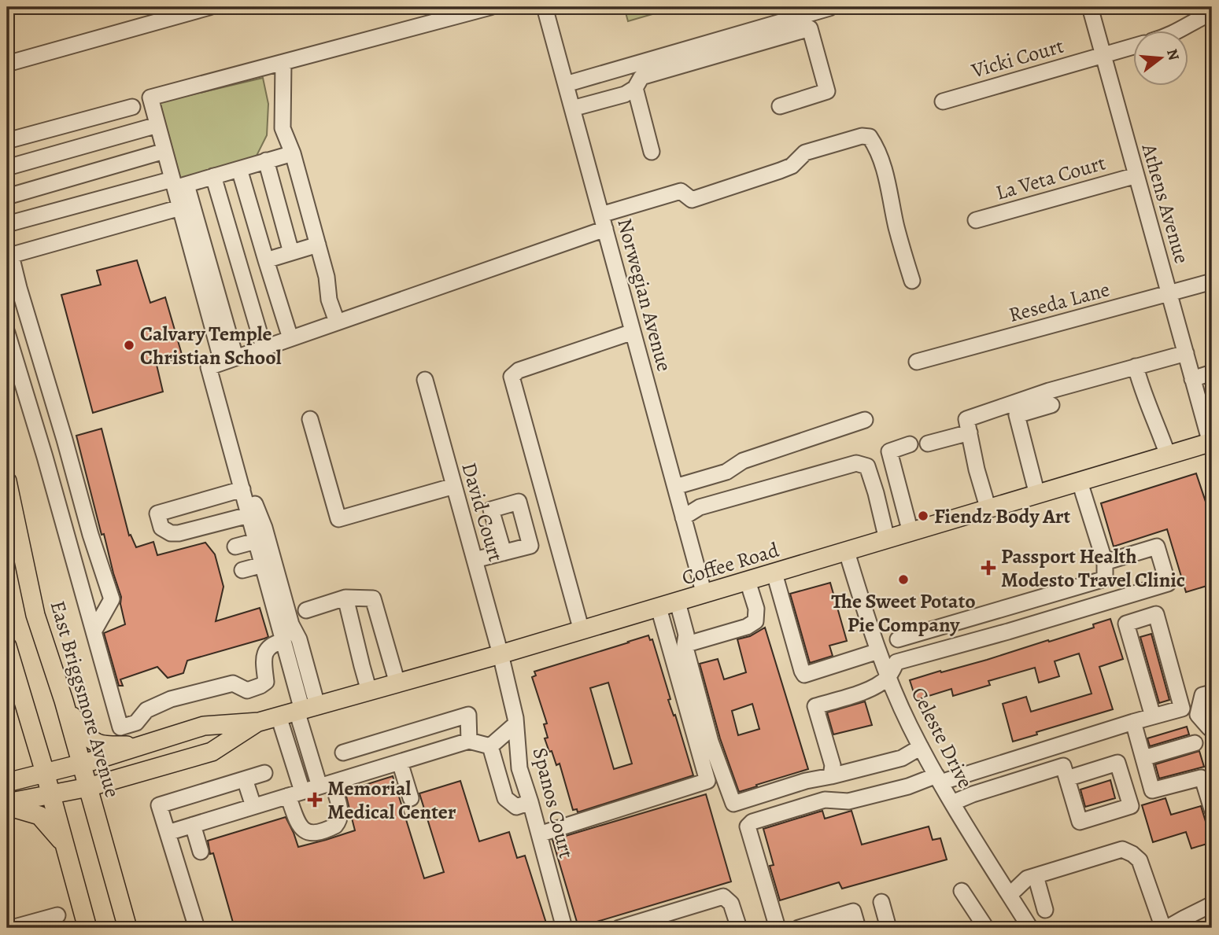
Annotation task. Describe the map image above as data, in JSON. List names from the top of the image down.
{
  "streets": {
    "main road": ["Coffee Road", "East Briggsmore Avenue"],
    "street": [
      "Vicki Court",
      "La Veta Court",
      "Athens Avenue",
      "Norwegian Avenue",
      "Reseda Lane",
      "David Court",
      "Celeste Drive",
      "Spanos Court"
    ]
  },
  "crossings": [
    ["Vicki Court", "Athens Avenue"],
    ["La Veta Court", "Athens Avenue"],
    ["Athens Avenue", "Reseda Lane"],
    ["Athens Avenue", "Coffee Road"],
    ["Norwegian Avenue", "Coffee Road"],
    ["David Court", "Coffee Road"],
    ["David Court", "Spanos Court"],
    ["Coffee Road", "East Briggsmore Avenue"],
    ["Coffee Road", "Celeste Drive"],
    ["Coffee Road", "Spanos Court"]
  ],
  "places": {
    "other": ["Calvary Temple Christian School", "Fiendz Body Art", "The Sweet Potato Pie Company"],
    "health": ["Passport Health Modesto Travel Clinic", "Memorial Medical Center"]
  },
  "north": "right"
}
